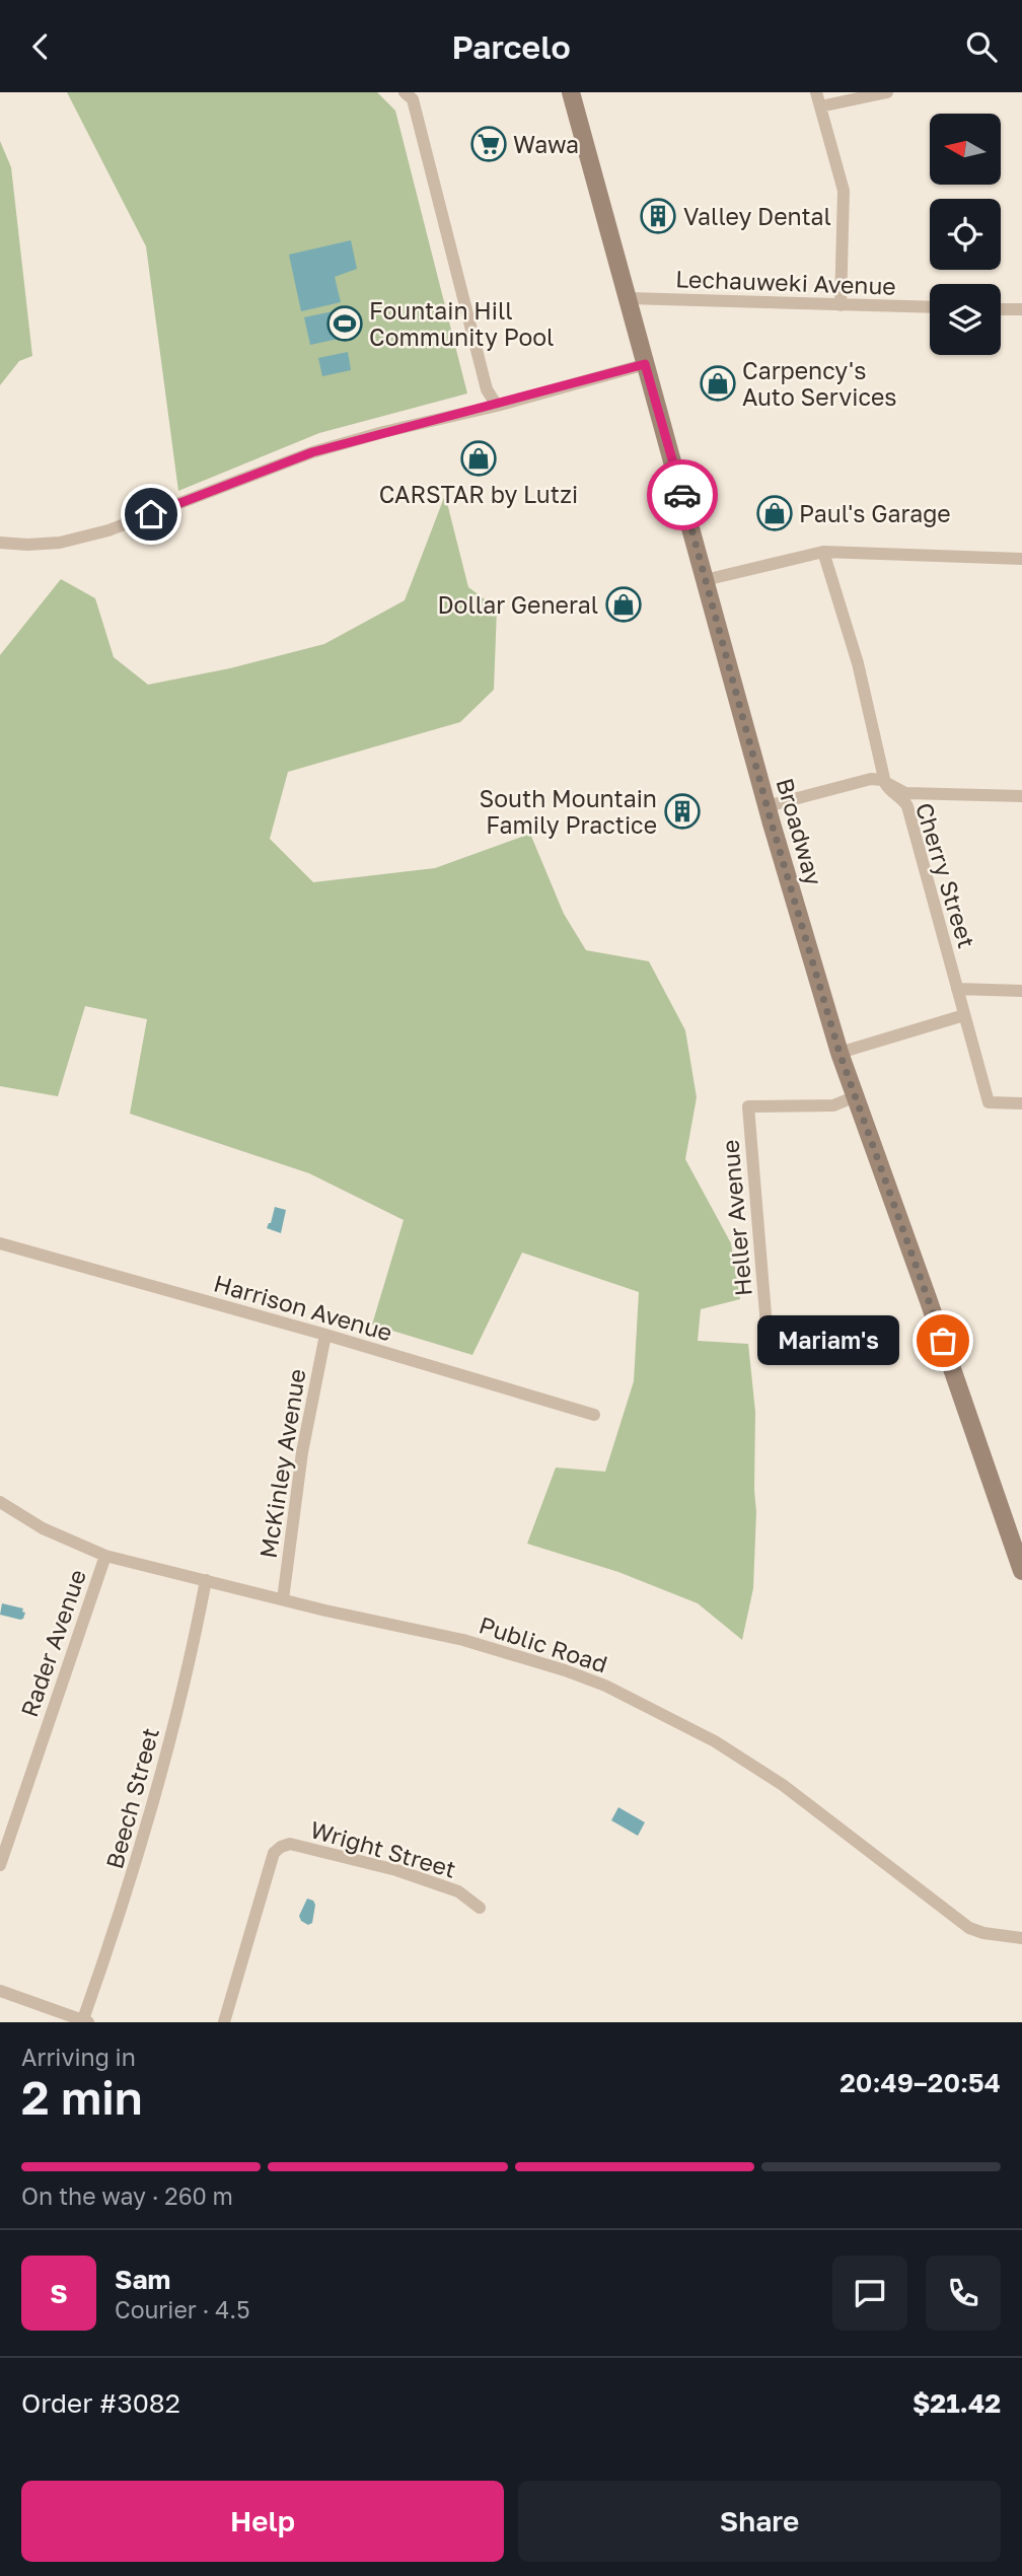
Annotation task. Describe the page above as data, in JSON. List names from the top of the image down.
{
  "streets": {
    "main road": ["Broadway"],
    "street": [
      "Lechauweki Avenue",
      "Cherry Street",
      "Heller Avenue",
      "Harrison Avenue",
      "McKinley Avenue",
      "Rader Avenue",
      "Public Road",
      "Beech Street",
      "Wright Street"
    ]
  },
  "crossings": [
    ["Lechauweki Avenue", "Broadway"],
    ["Broadway", "Heller Avenue"],
    ["Harrison Avenue", "McKinley Avenue"],
    ["McKinley Avenue", "Public Road"],
    ["Rader Avenue", "Public Road"],
    ["Public Road", "Beech Street"]
  ],
  "places": {
    "supermarket": ["Wawa"],
    "building": ["Valley Dental", "South Mountain Family Practice"],
    "sports": ["Fountain Hill Community Pool"],
    "shop": [
      "Carpency's Auto Services",
      "CARSTAR by Lutzi",
      "Paul's Garage",
      "Dollar General"
    ],
    "other": ["Mariam's"]
  },
  "north": "left",
  "page": {
    "header": "Parcelo",
    "bubble": "Mariam's",
    "heading": ["2 min", "Arriving in", "20:49–20:54"],
    "panel": [
      "Sam",
      "Courier · 4.5",
      "Order #3082",
      "$21.42"
    ],
    "bar": "On the way · 260 m",
    "round": "S",
    "buttons": ["Help", "Share"]
  }
}
